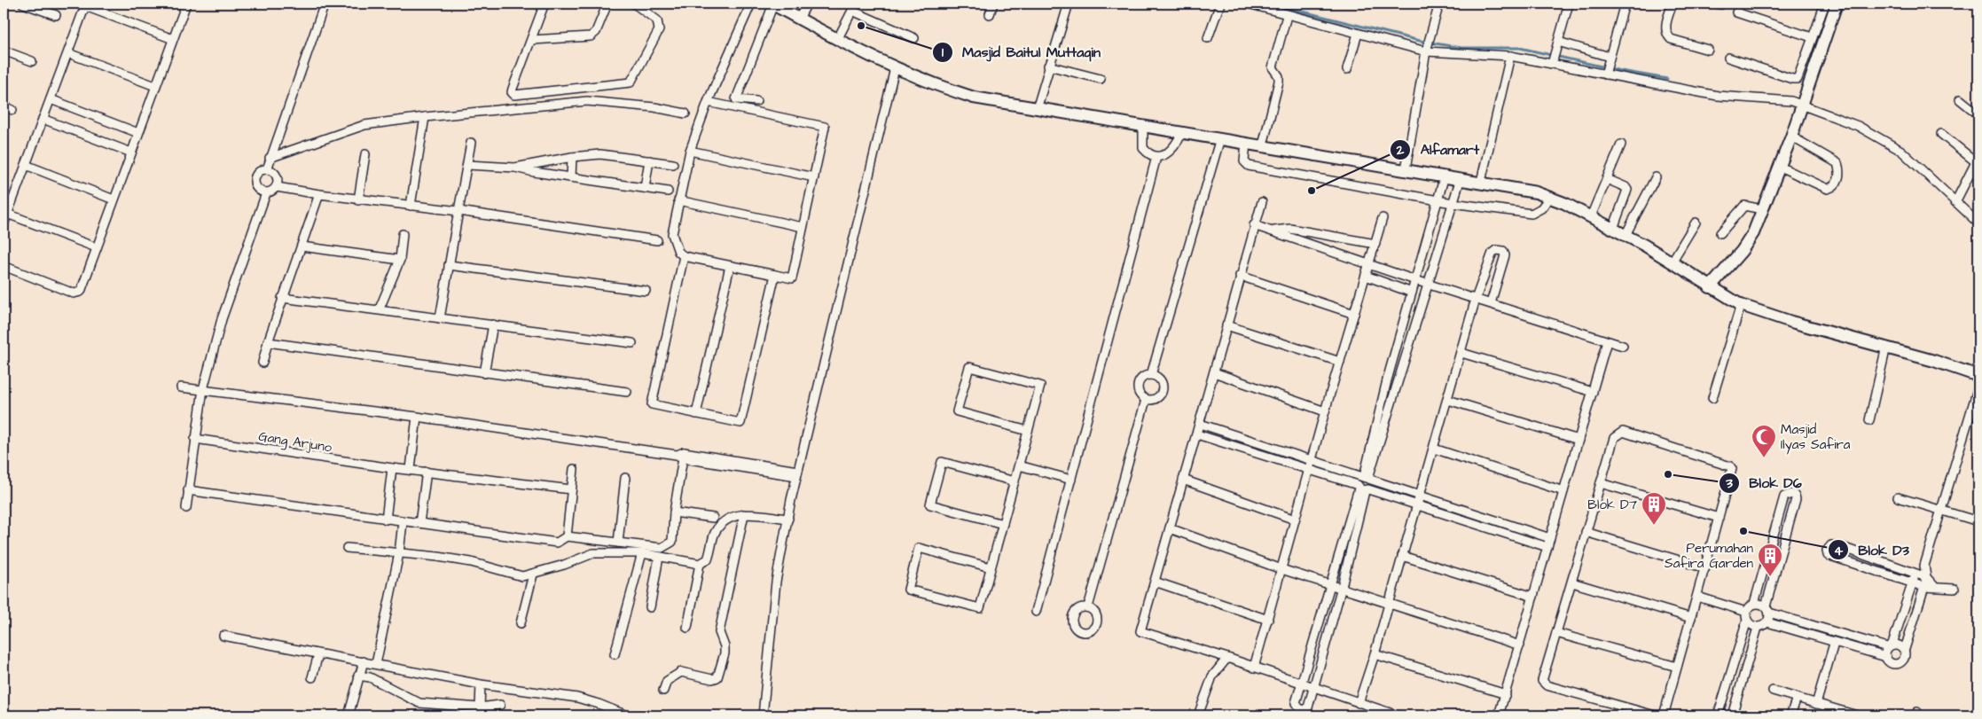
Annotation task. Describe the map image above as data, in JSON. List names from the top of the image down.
{
  "streets": {
    "street": ["Gang Arjuno"]
  },
  "places": {
    "other": [
      "Masjid Baitul Muttaqin",
      "Alfamart",
      "Blok D6",
      "Blok D3"
    ],
    "mosque": ["Masjid Ilyas Safira"],
    "building": ["Blok D7", "Perumahan Safira Garden"]
  }
}
